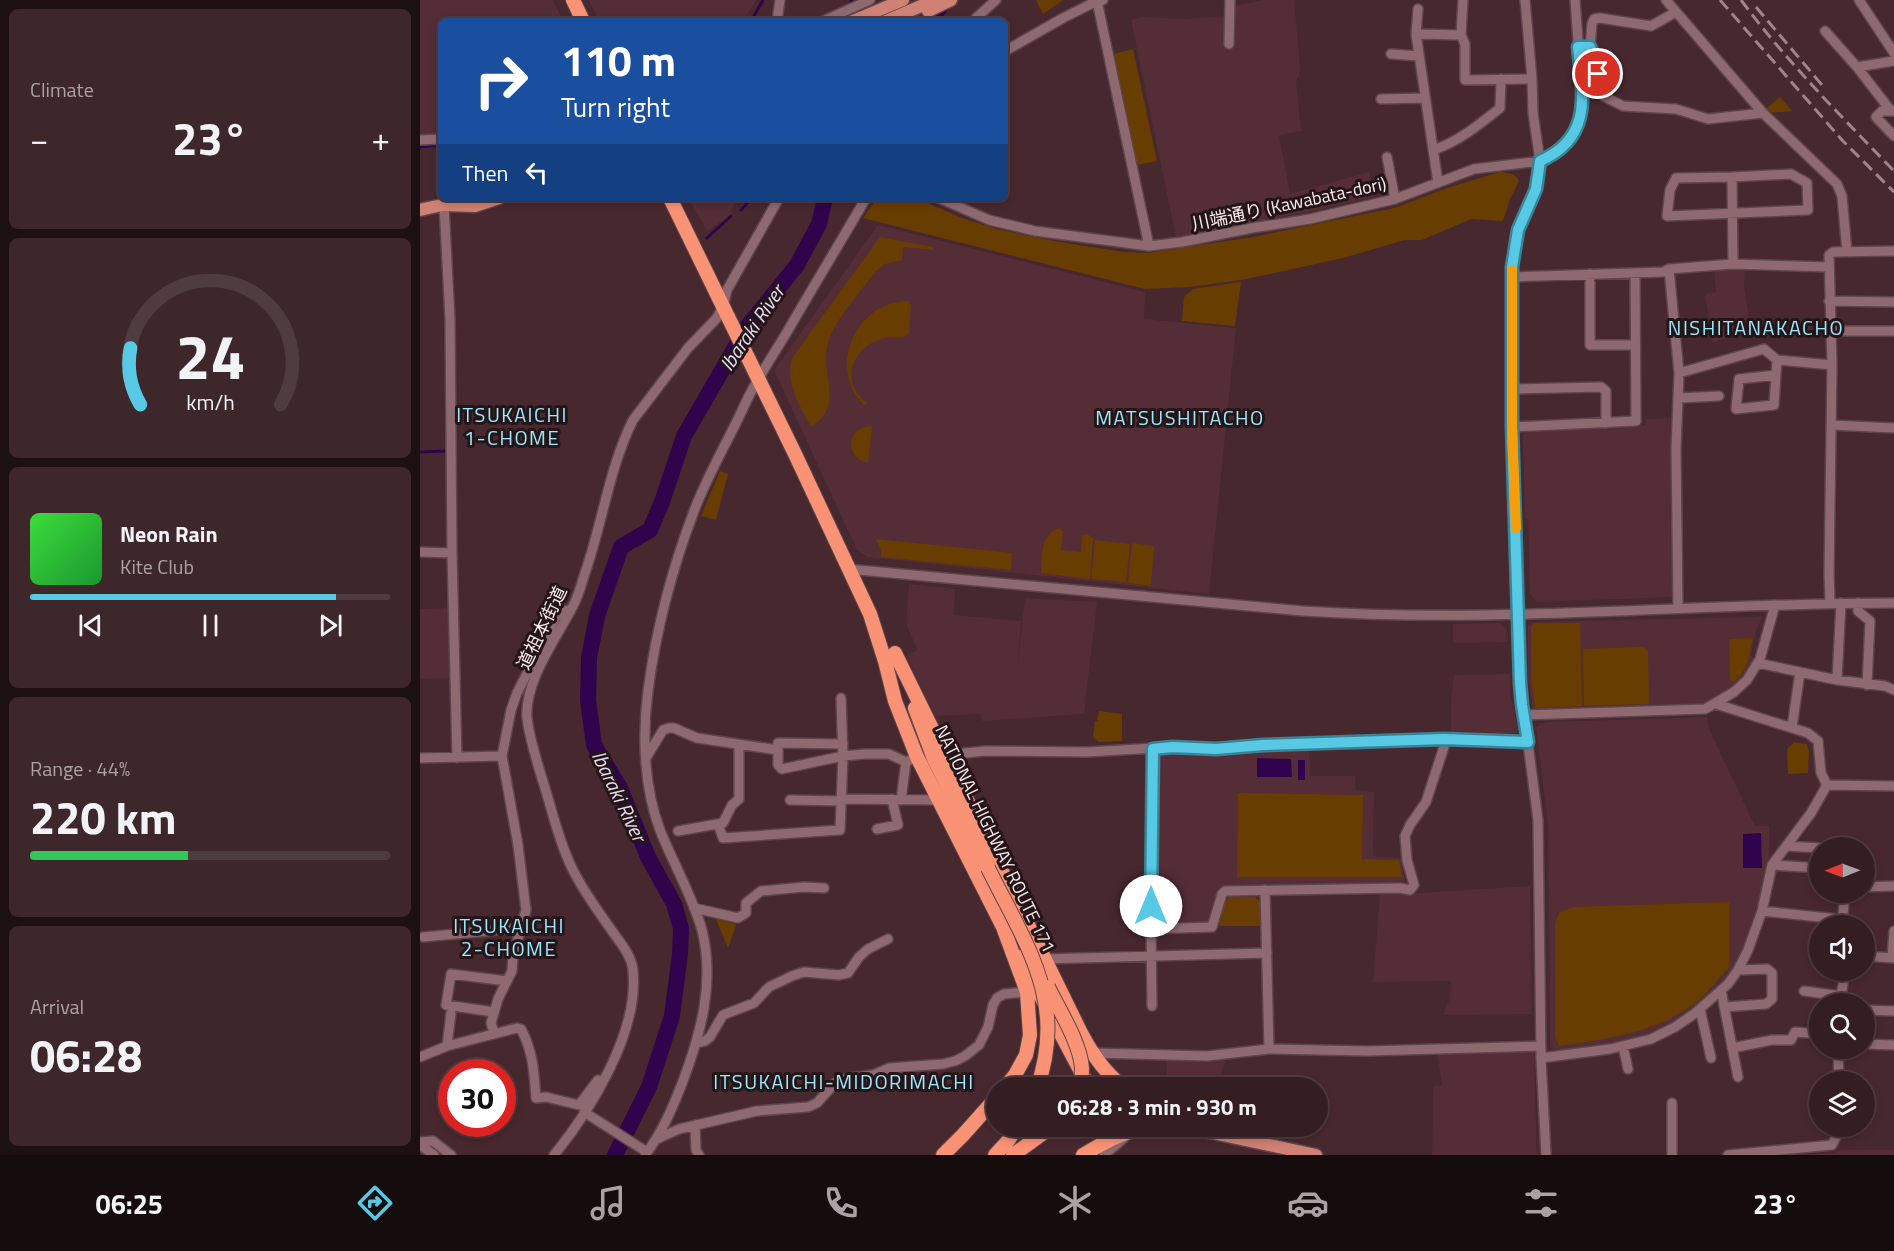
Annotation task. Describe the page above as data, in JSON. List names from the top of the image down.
{
  "streets": {
    "highway": ["NATIONAL HIGHWAY ROUTE 171"],
    "street": ["川端通り (Kawabata-dori)", "道祖本街道"]
  },
  "crossings": [
    ["道祖本街道", "NATIONAL HIGHWAY ROUTE 171"]
  ],
  "districts": [
    "NISHITANAKACHO",
    "ITSUKAICHI 1-CHOME",
    "MATSUSHITACHO",
    "ITSUKAICHI 2-CHOME",
    "ITSUKAICHI-MIDORIMACHI"
  ],
  "water": ["Ibaraki River"],
  "north": "left",
  "page": {
    "tile": [
      "Climate",
      ["Range · 44%", "220 km"],
      ["Arrival", "06:28"]
    ],
    "turn": ["110 m", "Turn right"],
    "heat": ["−", "23°", "+"],
    "then": "Then",
    "song": ["Neon Rain", "Kite Club"],
    "limit": "30",
    "trip": "06:28 · 3 min · 930 m",
    "tabs": ["06:25", "23°"],
    "gauge": ["24", "km/h"]
  }
}
